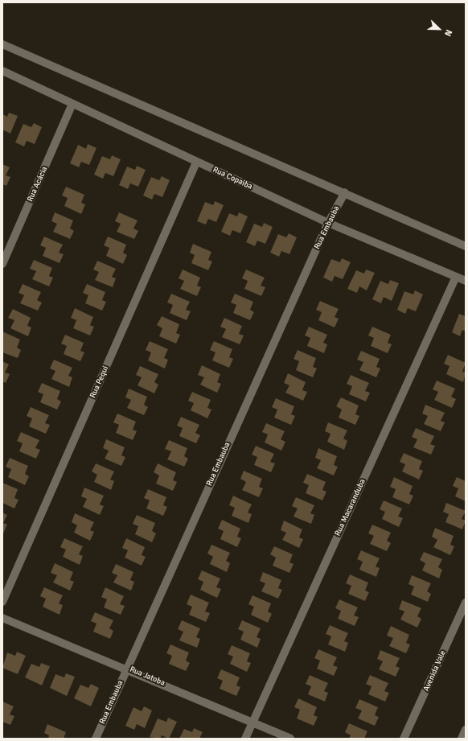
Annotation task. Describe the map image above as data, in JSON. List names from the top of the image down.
{
  "streets": {
    "street": [
      "Rua Copaiba",
      "Rua Acácia",
      "Rua Embauba",
      "Rua Pequi",
      "Rua Macaranduba",
      "Avenida Vale",
      "Rua Jatoba"
    ]
  },
  "crossings": [
    ["Rua Copaiba", "Rua Acácia"],
    ["Rua Copaiba", "Rua Embauba"],
    ["Rua Copaiba", "Rua Pequi"],
    ["Rua Copaiba", "Rua Macaranduba"],
    ["Rua Embauba", "Rua Jatoba"],
    ["Rua Macaranduba", "Rua Jatoba"]
  ],
  "north": "bottom right"
}
